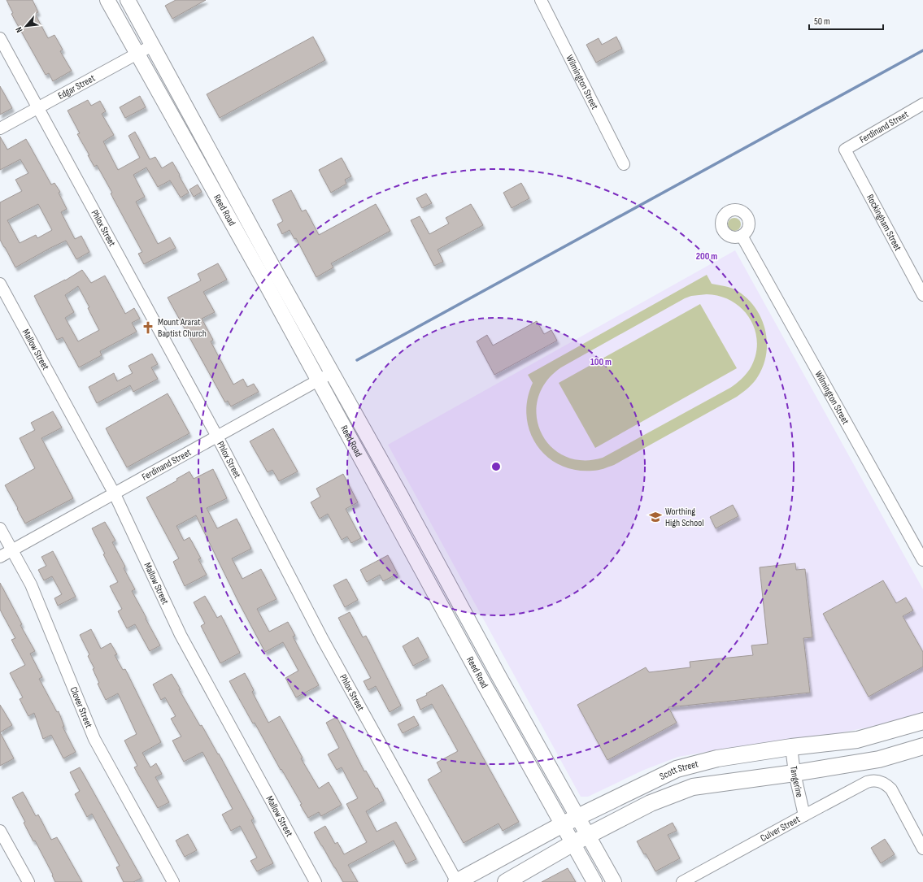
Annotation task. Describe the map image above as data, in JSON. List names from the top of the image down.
{
  "streets": {
    "main road": ["Scott Street"],
    "street": [
      "Wilmington Street",
      "Edgar Street",
      "Ferdinand Street",
      "Reed Road",
      "Rockingham Street",
      "Phlox Street",
      "Mallow Street",
      "Clover Street",
      "Tangerine",
      "Culver Street"
    ]
  },
  "crossings": [
    ["Edgar Street", "Reed Road"],
    ["Edgar Street", "Phlox Street"],
    ["Ferdinand Street", "Reed Road"],
    ["Ferdinand Street", "Rockingham Street"],
    ["Ferdinand Street", "Phlox Street"],
    ["Ferdinand Street", "Mallow Street"],
    ["Ferdinand Street", "Clover Street"],
    ["Reed Road", "Scott Street"],
    ["Phlox Street", "Scott Street"],
    ["Scott Street", "Tangerine"],
    ["Tangerine", "Culver Street"]
  ],
  "places": {
    "church": ["Mount Ararat Baptist Church"],
    "school or university": ["Worthing High School"]
  },
  "scale_bar": "50 m",
  "north": "bottom left",
  "rings": ["200 m", "100 m"]
}
